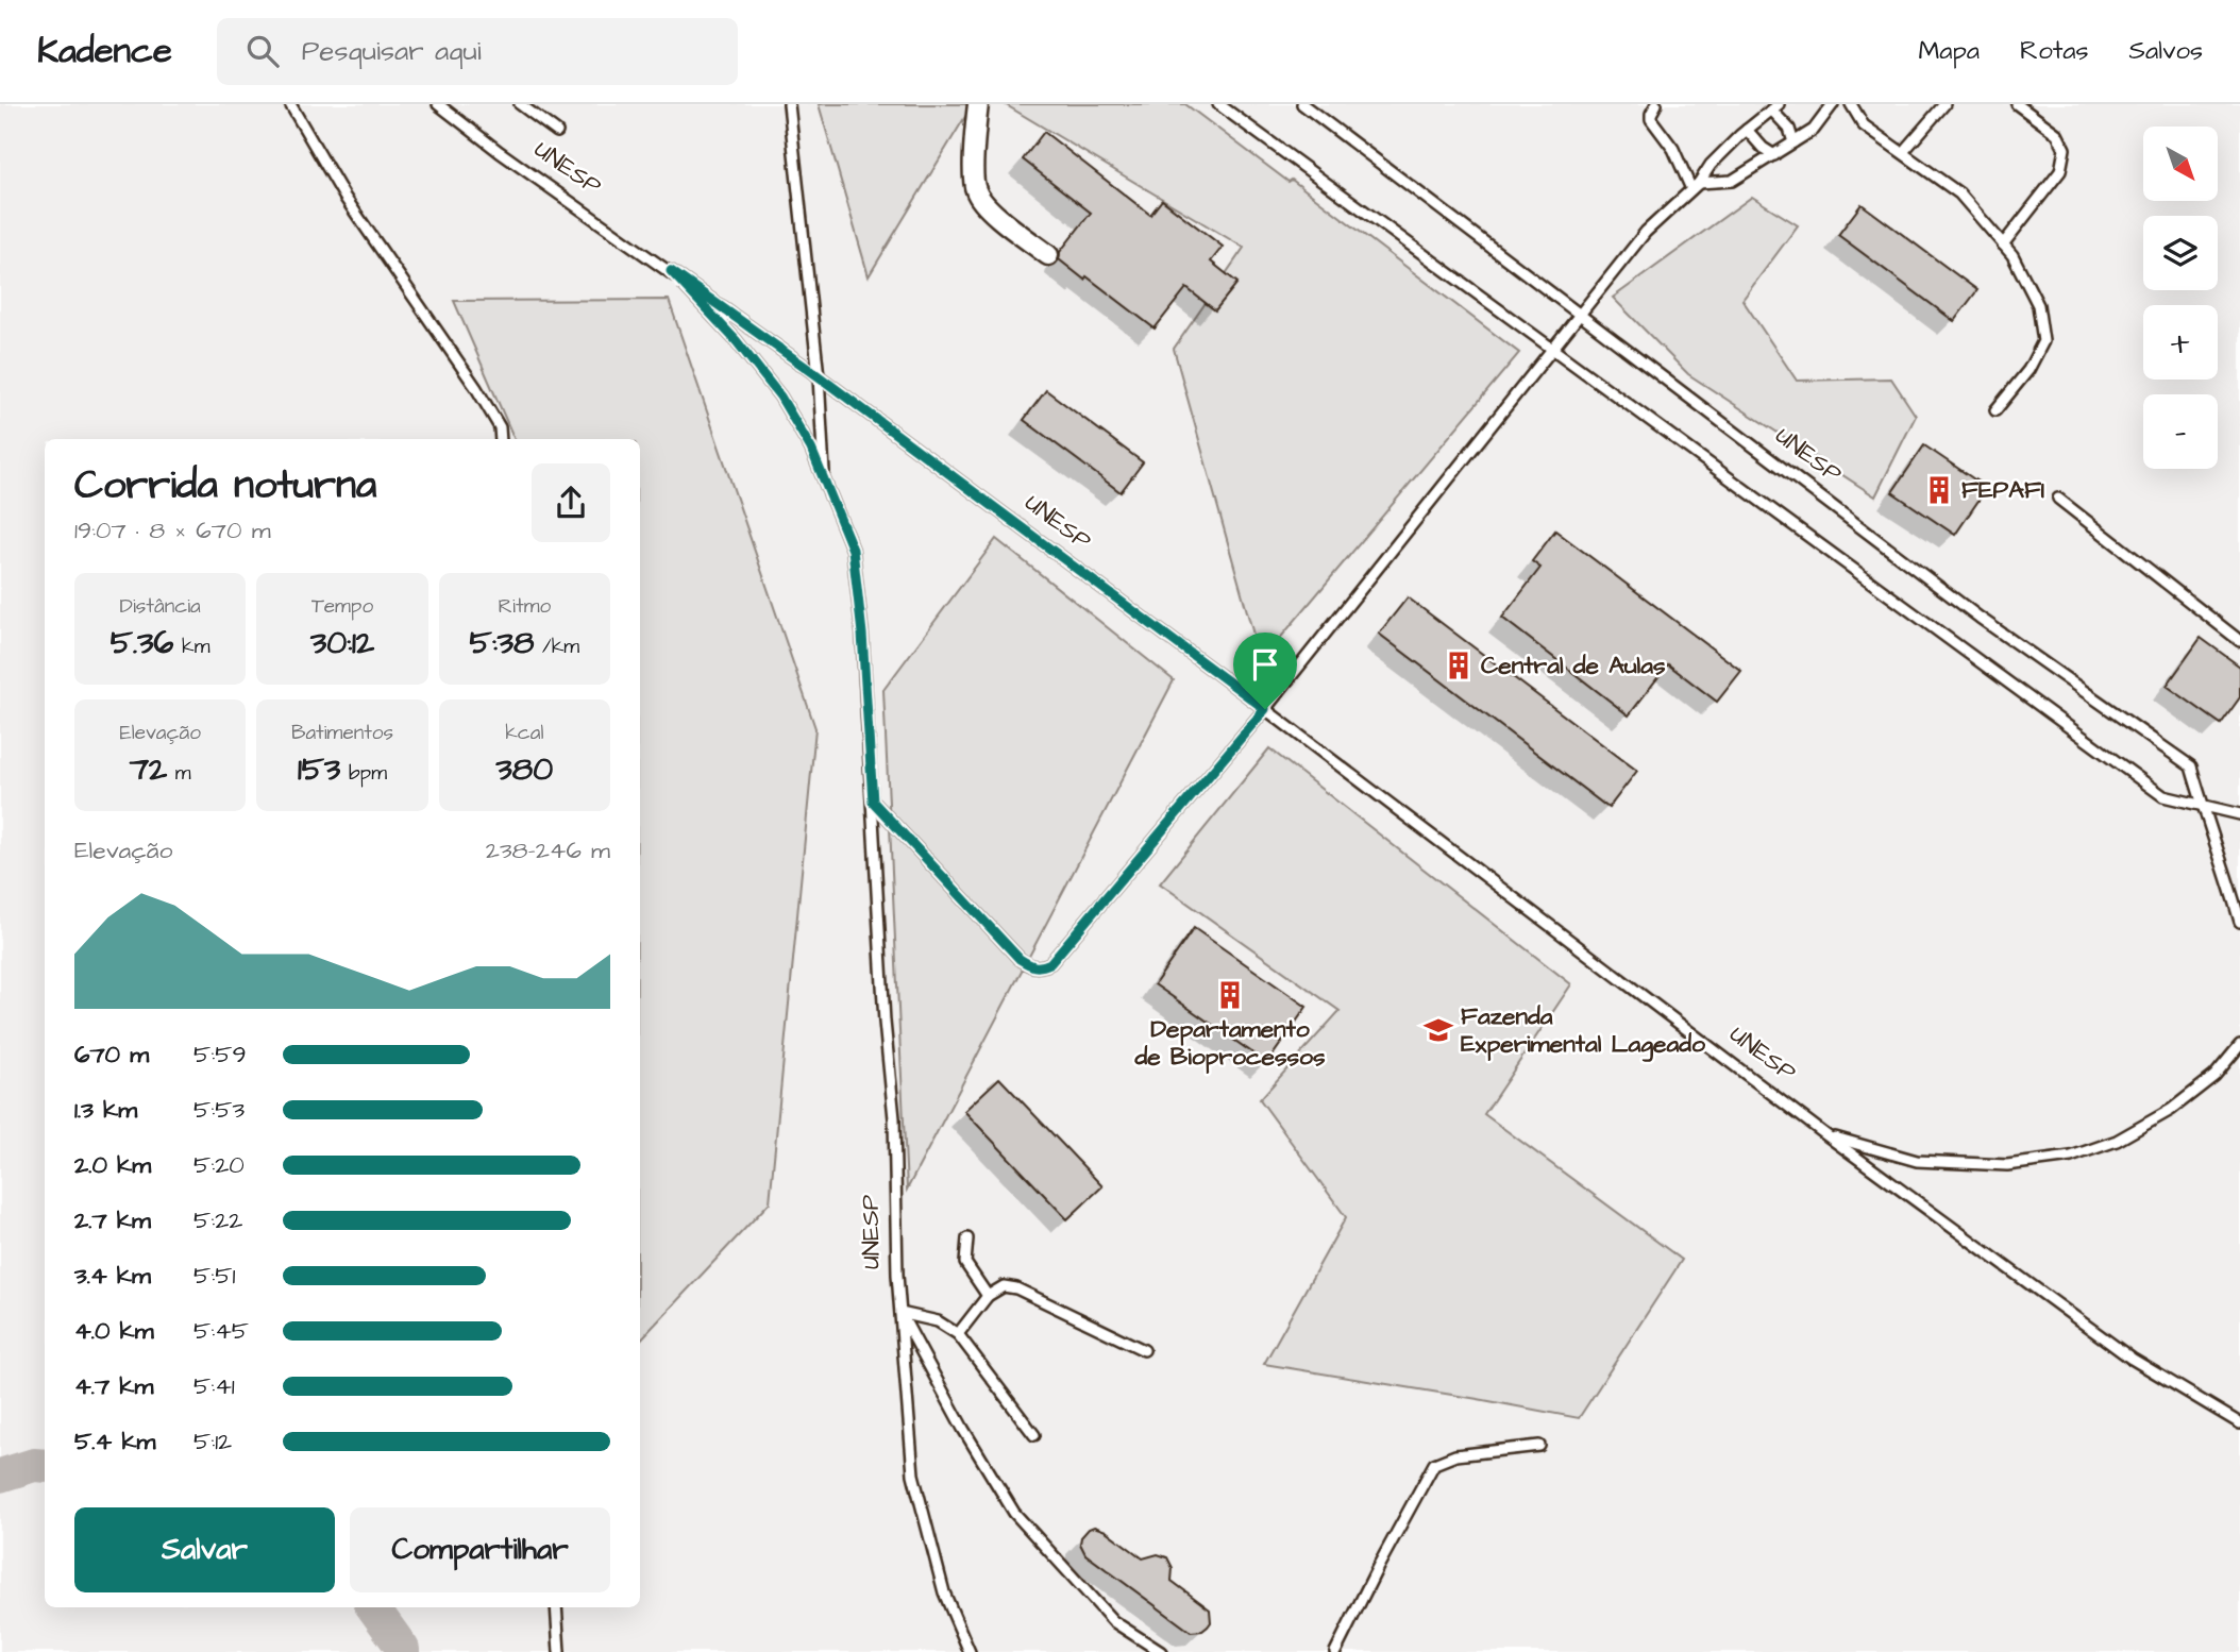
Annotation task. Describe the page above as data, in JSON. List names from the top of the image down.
{
  "streets": {
    "lane": ["UNESP"]
  },
  "places": {
    "building": ["FEPAFI", "Central de Aulas", "Departamento de Bioprocessos"],
    "school or university": ["Fazenda Experimental Lageado"]
  },
  "north": "bottom right",
  "page": {
    "header": "Kadence",
    "search": "Pesquisar aqui",
    "nav": ["Mapa", "Rotas", "Salvos"],
    "map_buttons": ["+", "−"],
    "heading": ["Corrida noturna", "19:07 · 8 × 670 m"],
    "stats": [
      ["Distância", "5.36 km"],
      ["Tempo", "30:12"],
      ["Ritmo", "5:38 /km"],
      ["Elevação", "72 m"],
      ["Batimentos", "153 bpm"],
      ["kcal", "380"]
    ],
    "chart": ["Elevação", "238–246 m"],
    "list": [
      {
        "name": "670 m",
        "note": "5:59"
      },
      {
        "name": "1.3 km",
        "note": "5:53"
      },
      {
        "name": "2.0 km",
        "note": "5:20"
      },
      {
        "name": "2.7 km",
        "note": "5:22"
      },
      {
        "name": "3.4 km",
        "note": "5:51"
      },
      {
        "name": "4.0 km",
        "note": "5:45"
      },
      {
        "name": "4.7 km",
        "note": "5:41"
      },
      {
        "name": "5.4 km",
        "note": "5:12"
      }
    ],
    "buttons": ["Salvar", "Compartilhar"]
  }
}
